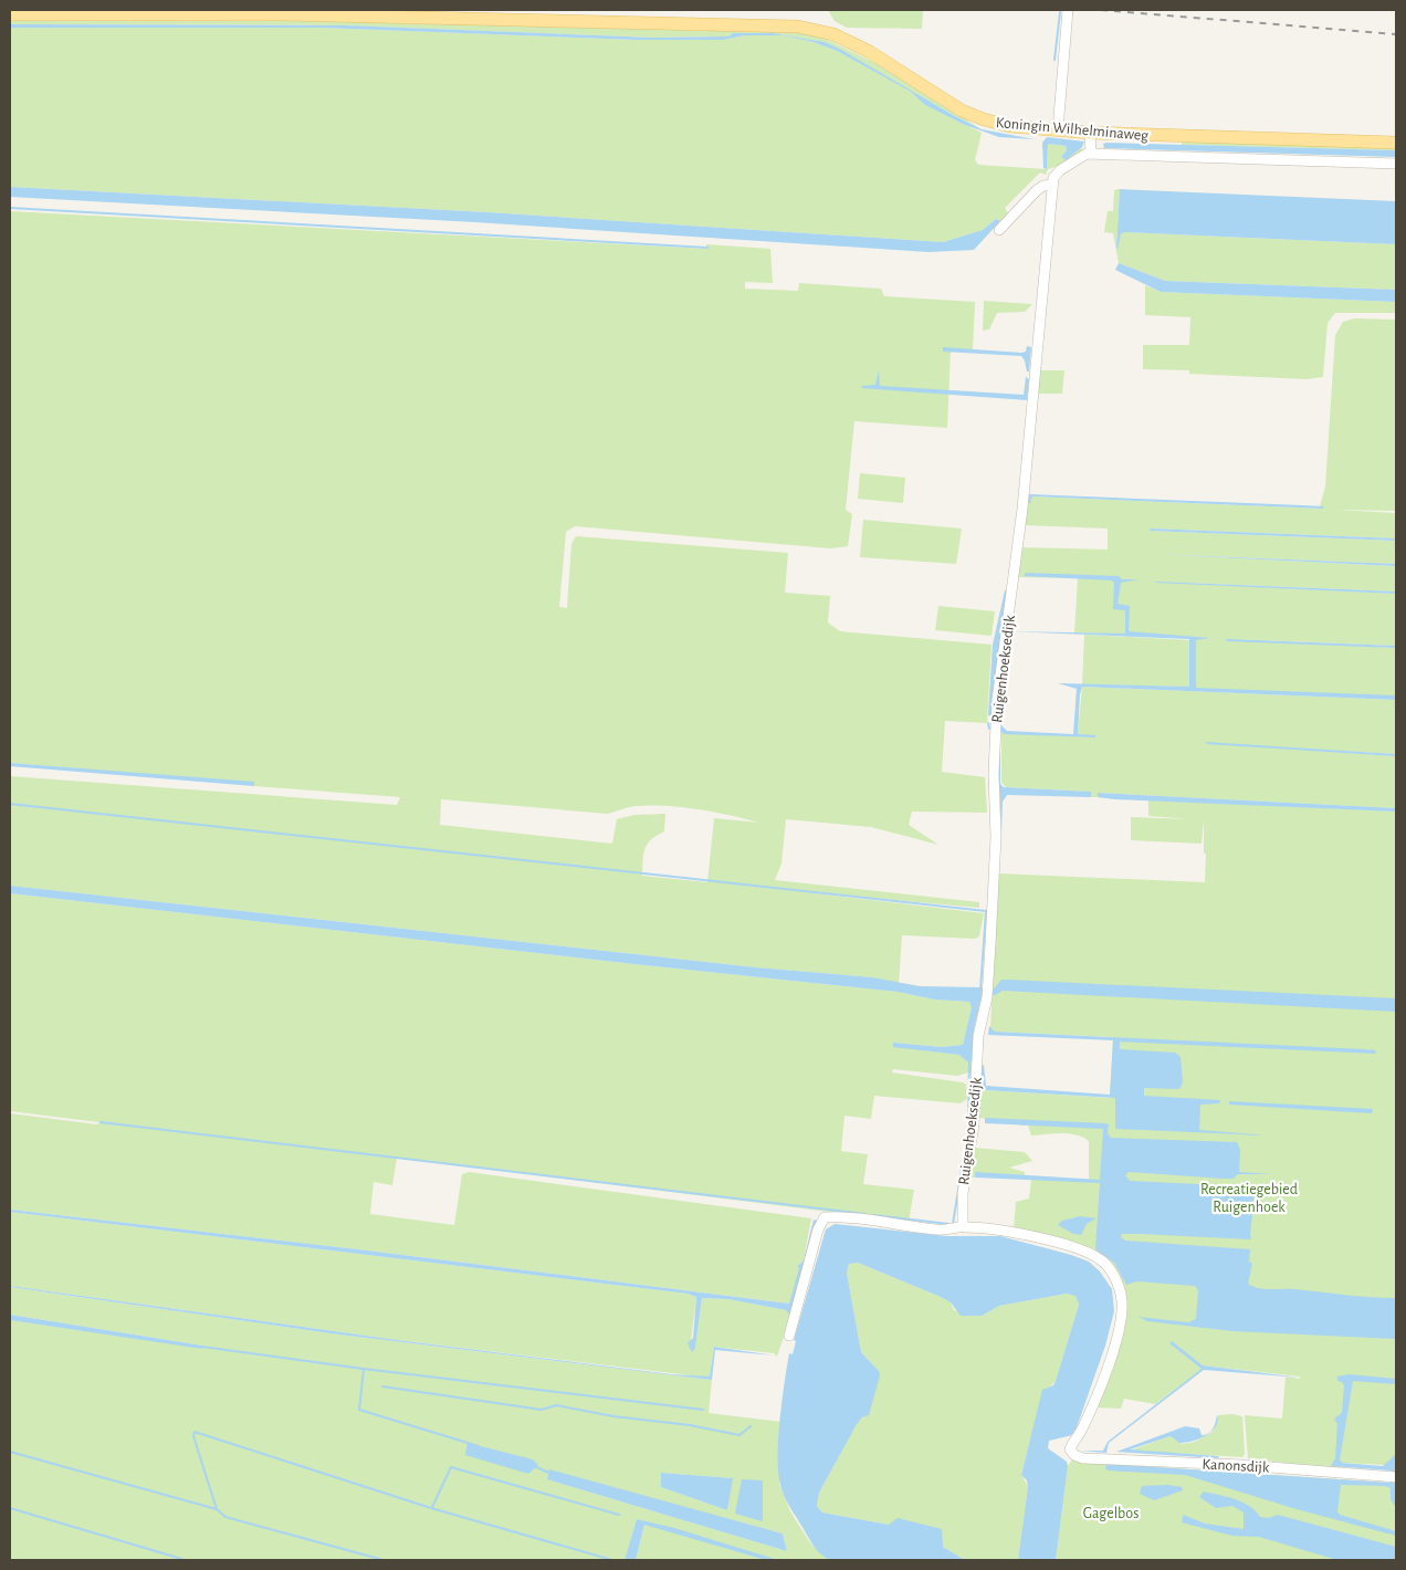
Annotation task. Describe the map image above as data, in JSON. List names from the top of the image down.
{
  "streets": {
    "main road": ["Koningin Wilhelminaweg"],
    "street": ["Ruigenhoeksedijk", "Kanonsdijk"]
  },
  "crossings": [
    ["Ruigenhoeksedijk", "Kanonsdijk"]
  ],
  "parks": ["Recreatiegebied Ruigenhoek", "Gagelbos"]
}
